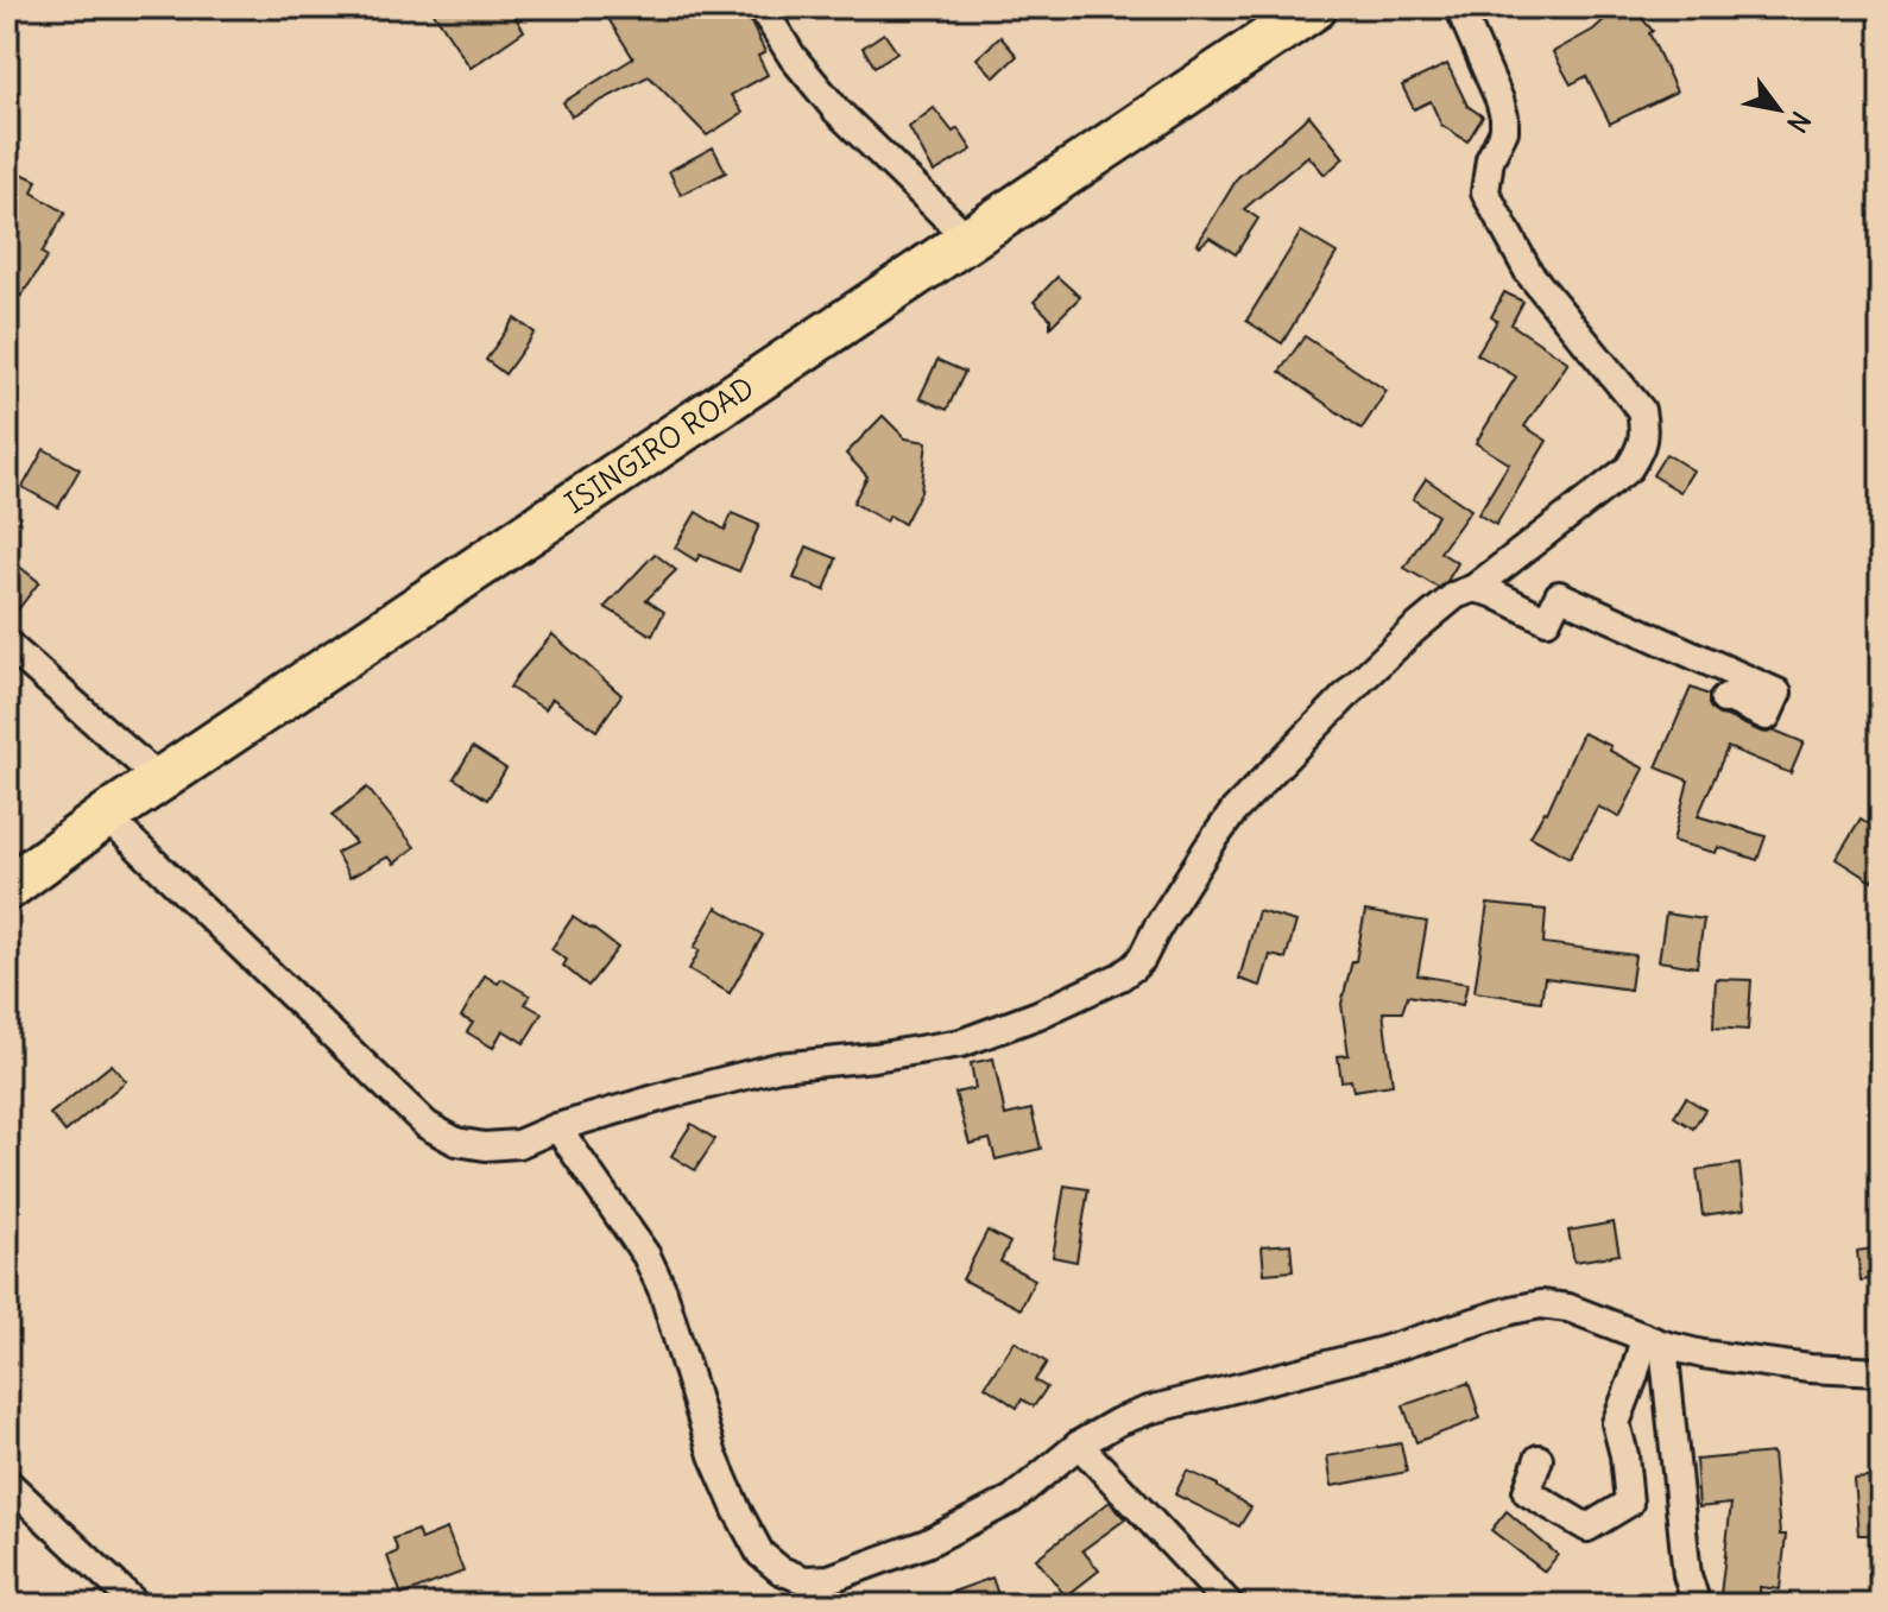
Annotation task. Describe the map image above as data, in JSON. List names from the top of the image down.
{
  "streets": {
    "main road": ["ISINGIRO ROAD"]
  },
  "north": "bottom right"
}
